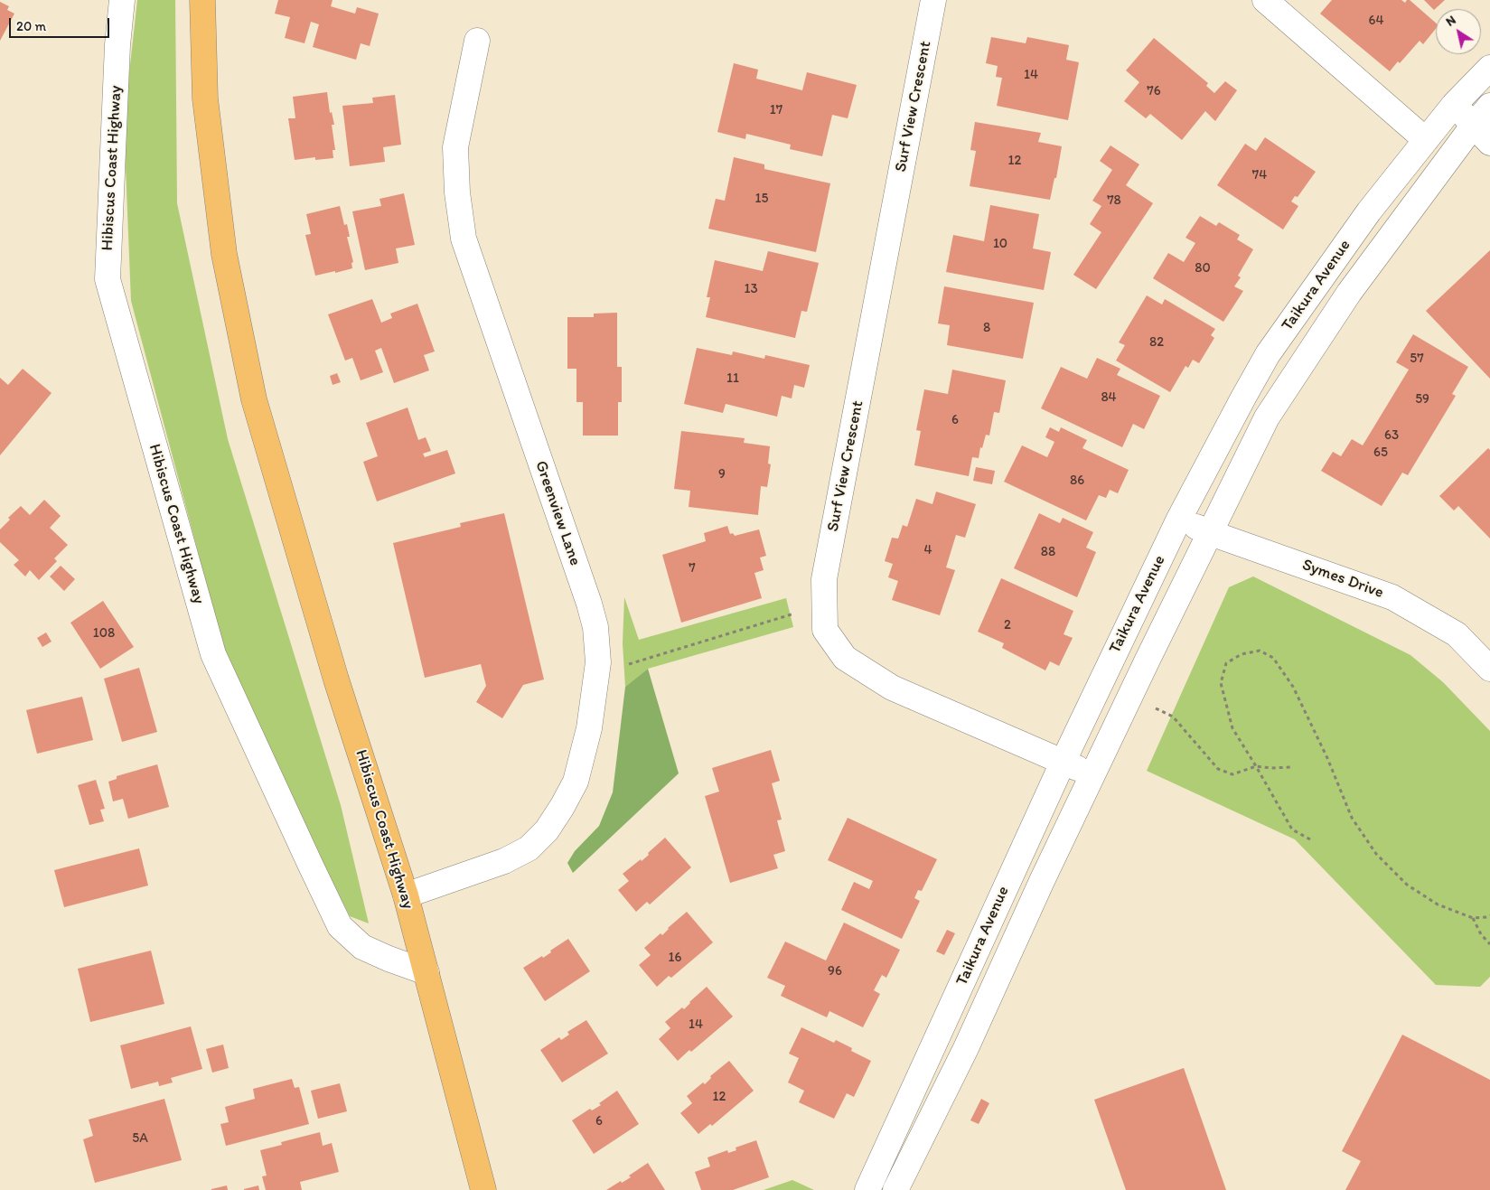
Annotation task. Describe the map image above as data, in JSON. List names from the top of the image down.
{
  "streets": {
    "main road": ["Hibiscus Coast Highway"],
    "street": [
      "Surf View Crescent",
      "Taikura Avenue",
      "Greenview Lane",
      "Symes Drive"
    ]
  },
  "crossings": [
    ["Surf View Crescent", "Taikura Avenue"],
    ["Hibiscus Coast Highway", "Greenview Lane"],
    ["Taikura Avenue", "Symes Drive"]
  ],
  "house_numbers": [
    "64",
    "14",
    "76",
    "17",
    "12",
    "74",
    "15",
    "78",
    "10",
    "80",
    "13",
    "8",
    "82",
    "57",
    "11",
    "84",
    "59",
    "6",
    "63",
    "65",
    "9",
    "86",
    "4",
    "88",
    "7",
    "2",
    "108",
    "16",
    "96",
    "14",
    "12",
    "6",
    "5A"
  ],
  "scale_bar": "20 m",
  "north": "top left"
}
